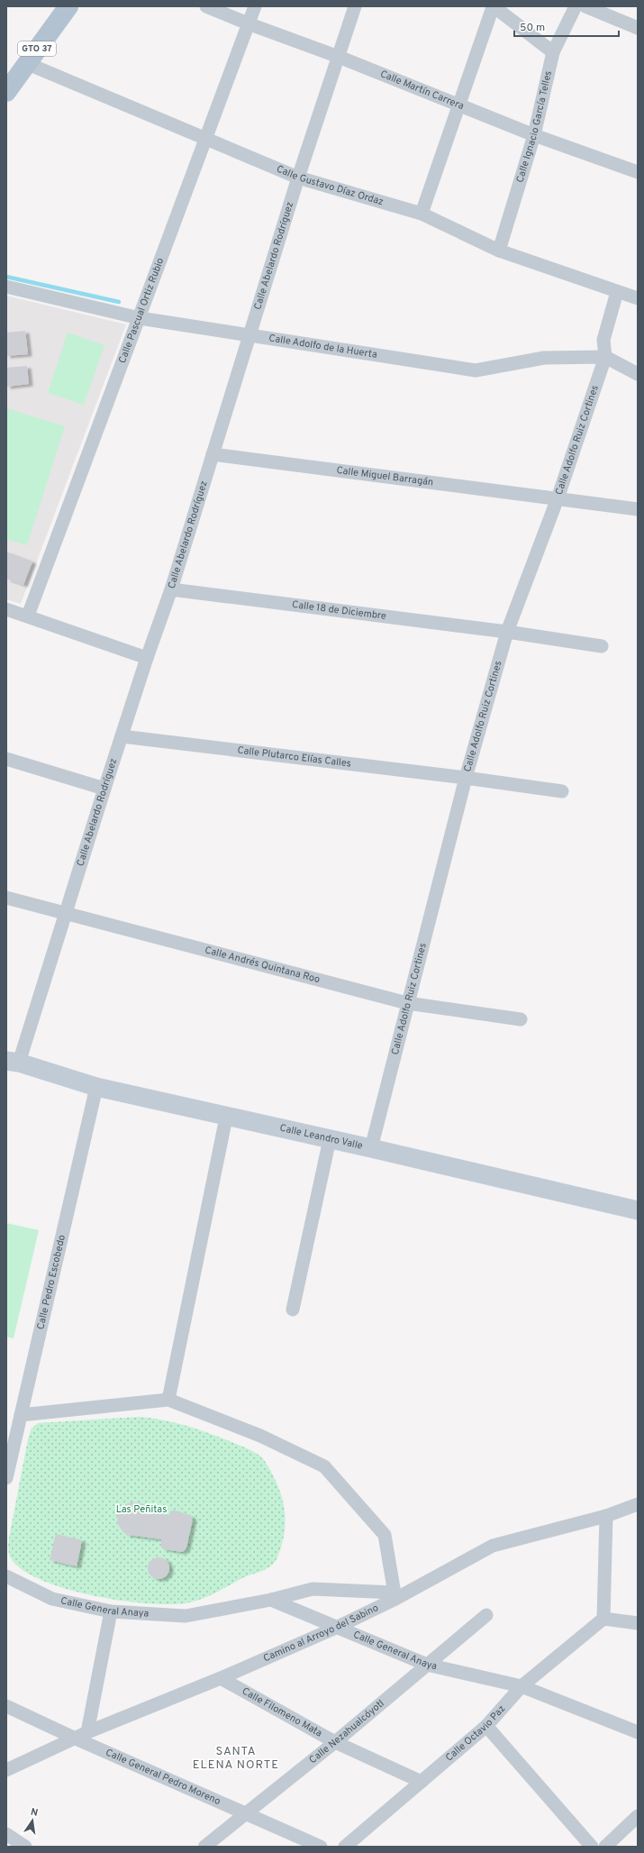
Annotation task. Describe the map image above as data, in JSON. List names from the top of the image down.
{
  "streets": {
    "main road": ["GTO 37"],
    "street": [
      "Calle Martín Carrera",
      "Calle Ignacio García Telles",
      "Calle Gustavo Díaz Ordaz",
      "Calle Abelardo Rodríguez",
      "Calle Pascual Ortiz Rubio",
      "Calle Adolfo de la Huerta",
      "Calle Adolfo Ruiz Cortines",
      "Calle Miguel Barragán",
      "Calle 18 de Diciembre",
      "Calle Plutarco Elías Calles",
      "Calle Andrés Quintana Roo",
      "Calle Leandro Valle",
      "Calle Pedro Escobedo",
      "Calle General Anaya",
      "Camino al Arroyo del Sabino",
      "Calle Filomeno Mata",
      "Calle Nezahualcóyotl",
      "Calle Octavio Paz",
      "Calle General Pedro Moreno"
    ]
  },
  "crossings": [
    ["GTO 37", "Calle Gustavo Díaz Ordaz"],
    ["Calle Martín Carrera", "Calle Ignacio García Telles"],
    ["Calle Martín Carrera", "Calle Abelardo Rodríguez"],
    ["Calle Martín Carrera", "Calle Pascual Ortiz Rubio"],
    ["Calle Ignacio García Telles", "Calle Gustavo Díaz Ordaz"],
    ["Calle Gustavo Díaz Ordaz", "Calle Abelardo Rodríguez"],
    ["Calle Gustavo Díaz Ordaz", "Calle Pascual Ortiz Rubio"],
    ["Calle Gustavo Díaz Ordaz", "Calle Adolfo Ruiz Cortines"],
    ["Calle Abelardo Rodríguez", "Calle Adolfo de la Huerta"],
    ["Calle Abelardo Rodríguez", "Calle Miguel Barragán"],
    ["Calle Abelardo Rodríguez", "Calle 18 de Diciembre"],
    ["Calle Abelardo Rodríguez", "Calle Plutarco Elías Calles"],
    ["Calle Abelardo Rodríguez", "Calle Andrés Quintana Roo"],
    ["Calle Abelardo Rodríguez", "Calle Leandro Valle"],
    ["Calle Pascual Ortiz Rubio", "Calle Adolfo de la Huerta"],
    ["Calle Adolfo de la Huerta", "Calle Adolfo Ruiz Cortines"],
    ["Calle Adolfo Ruiz Cortines", "Calle Miguel Barragán"],
    ["Calle Adolfo Ruiz Cortines", "Calle 18 de Diciembre"],
    ["Calle Adolfo Ruiz Cortines", "Calle Plutarco Elías Calles"],
    ["Calle Adolfo Ruiz Cortines", "Calle Andrés Quintana Roo"],
    ["Calle Adolfo Ruiz Cortines", "Calle Leandro Valle"],
    ["Calle Leandro Valle", "Calle Pedro Escobedo"],
    ["Calle General Anaya", "Camino al Arroyo del Sabino"],
    ["Calle General Anaya", "Calle Nezahualcóyotl"],
    ["Calle General Anaya", "Calle Octavio Paz"],
    ["Camino al Arroyo del Sabino", "Calle Filomeno Mata"],
    ["Camino al Arroyo del Sabino", "Calle General Pedro Moreno"],
    ["Calle Filomeno Mata", "Calle Nezahualcóyotl"],
    ["Calle Filomeno Mata", "Calle Octavio Paz"],
    ["Calle Nezahualcóyotl", "Calle General Pedro Moreno"]
  ],
  "districts": ["SANTA ELENA NORTE"],
  "parks": ["Las Peñitas"],
  "scale_bar": "50 m",
  "north": "top"
}
